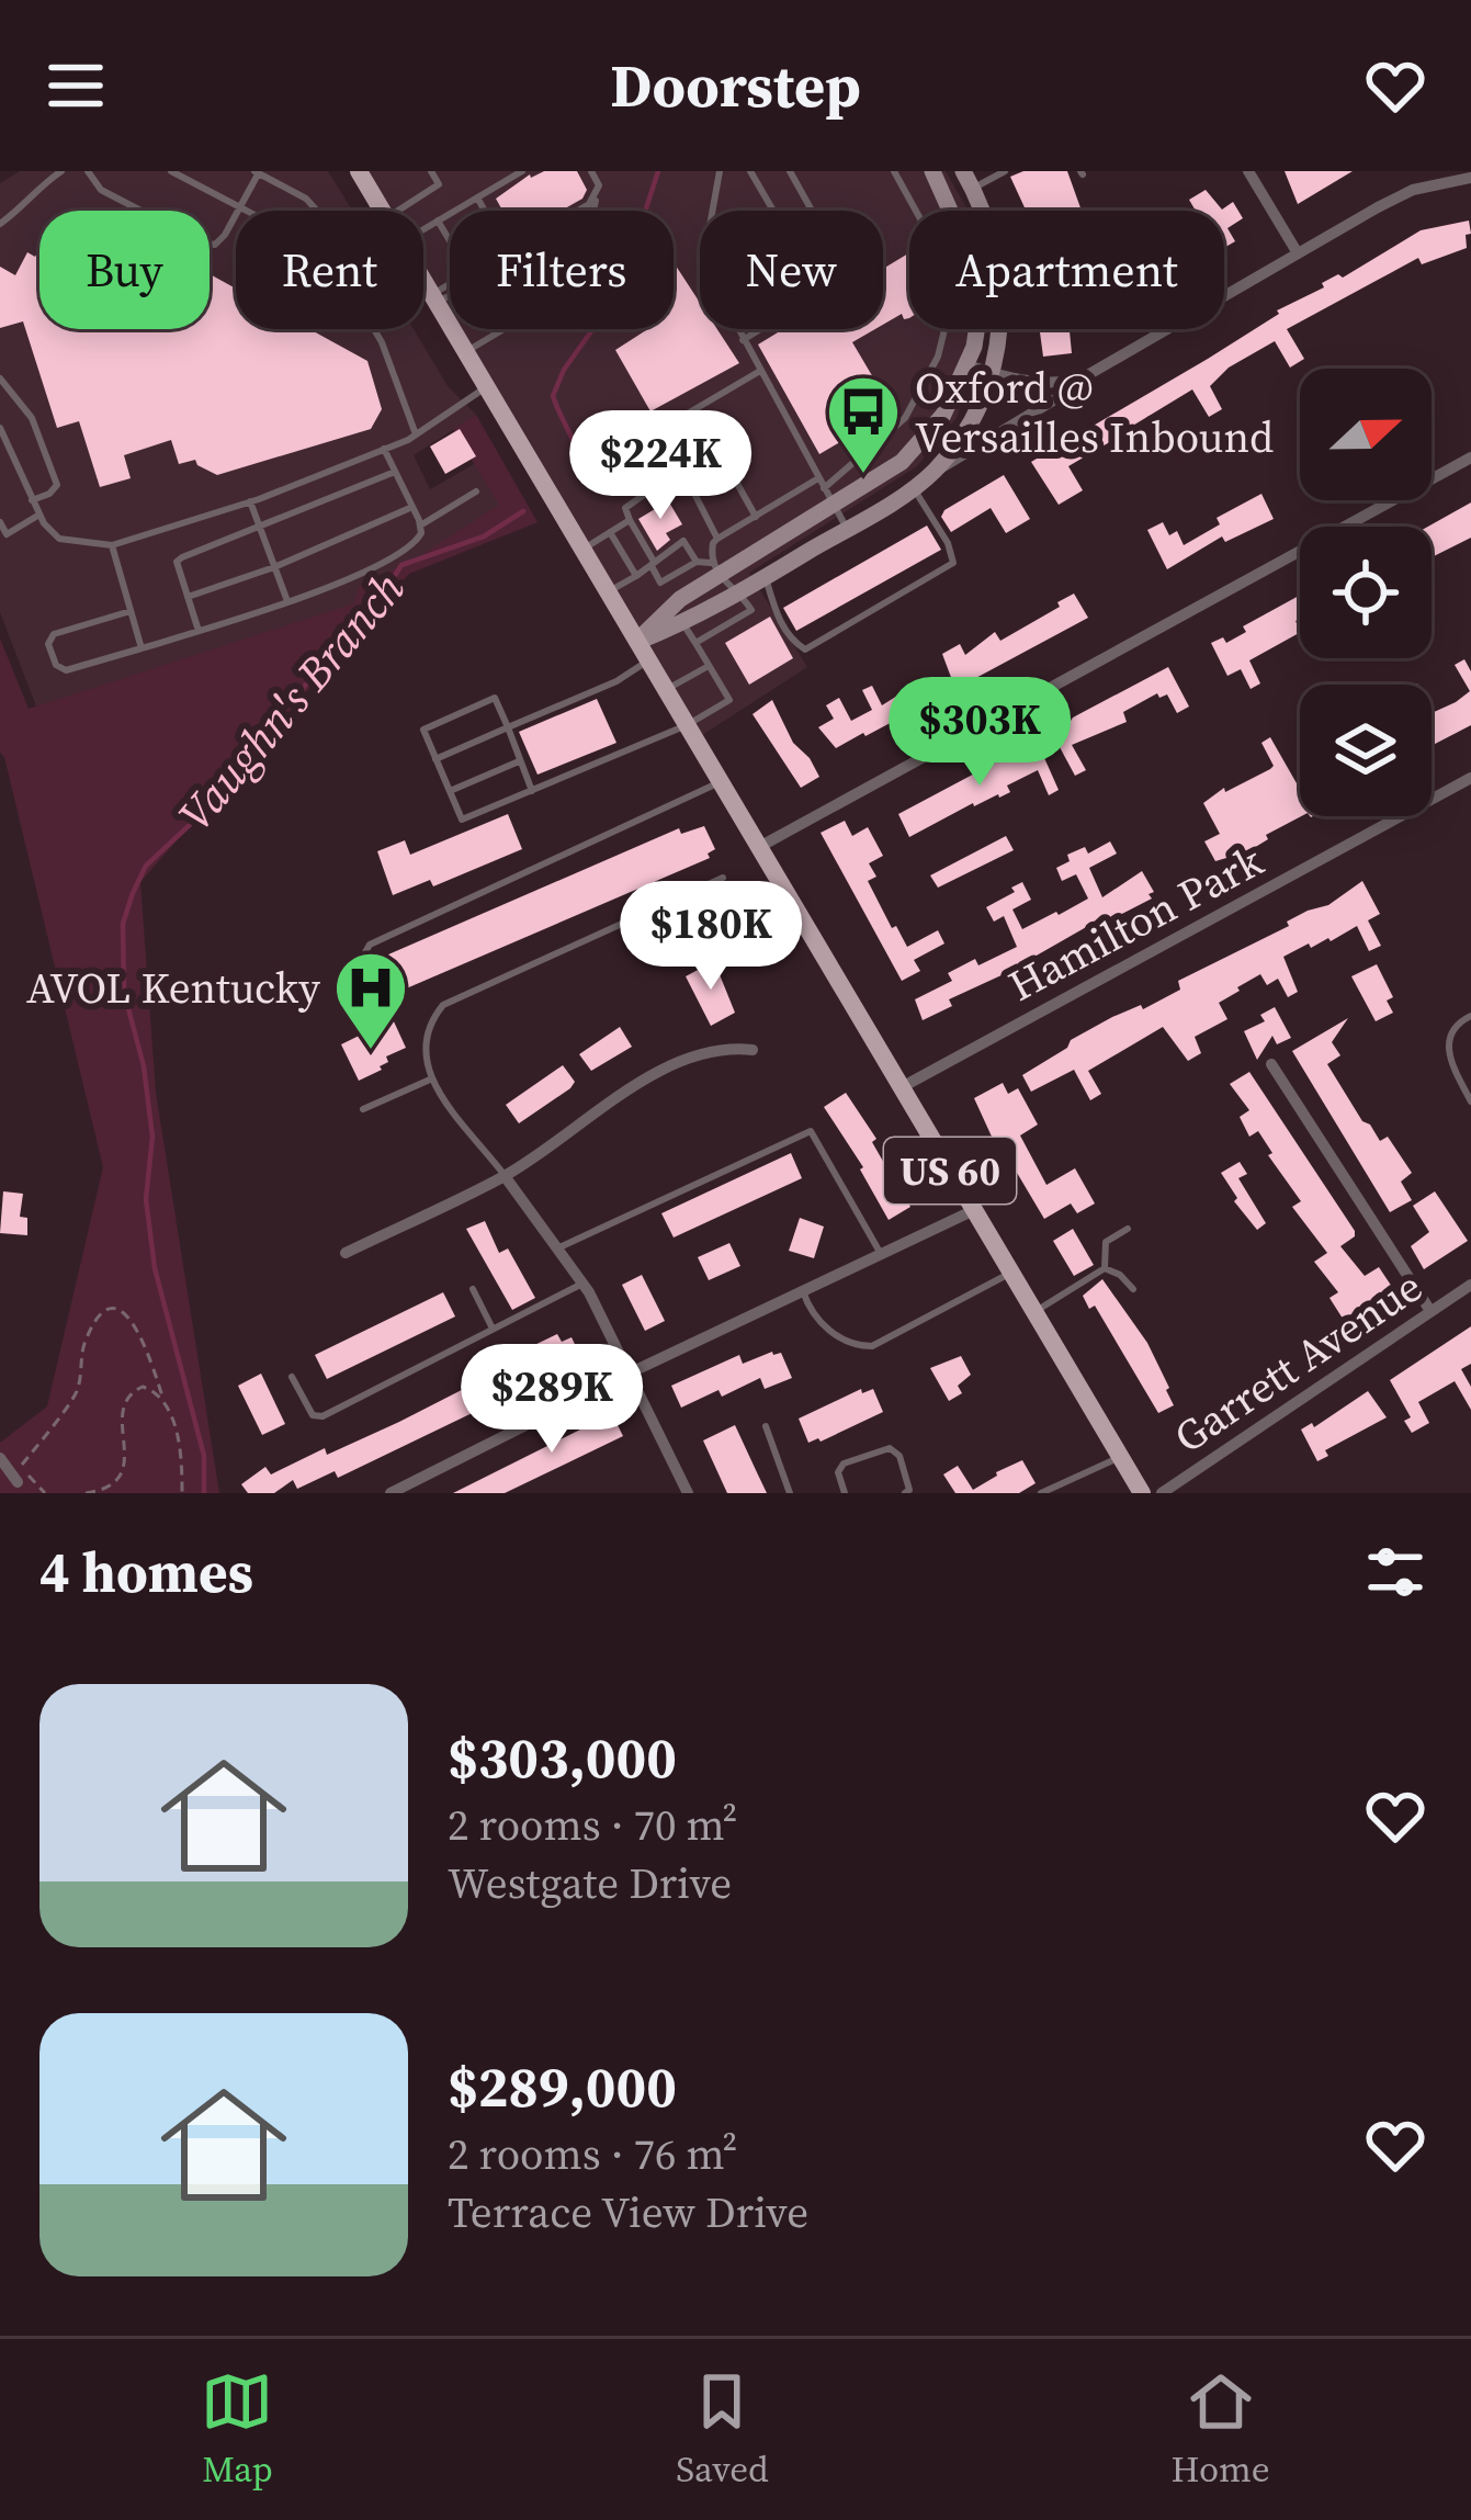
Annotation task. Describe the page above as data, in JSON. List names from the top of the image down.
{
  "streets": {
    "main road": ["US 60"],
    "street": ["Hamilton Park", "Garrett Avenue"]
  },
  "crossings": [
    ["Hamilton Park", "US 60"]
  ],
  "water": ["Vaughn's Branch"],
  "places": {
    "bus stop": ["Oxford @ Versailles Inbound"],
    "hospital": ["AVOL Kentucky"]
  },
  "north": "right",
  "page": {
    "header": "Doorstep",
    "chip": [
      "Buy",
      "Rent",
      "Filters",
      "New",
      "Apartment"
    ],
    "price": [
      "$224K",
      "$303K",
      "$180K",
      "$289K"
    ],
    "heading": "4 homes",
    "list": [
      {
        "name": "$303,000",
        "note": "2 rooms · 70 m² · Westgate Drive"
      },
      {
        "name": "$289,000",
        "note": "2 rooms · 76 m² · Terrace View Drive"
      }
    ],
    "tabs": ["Map", "Saved", "Home"]
  }
}
